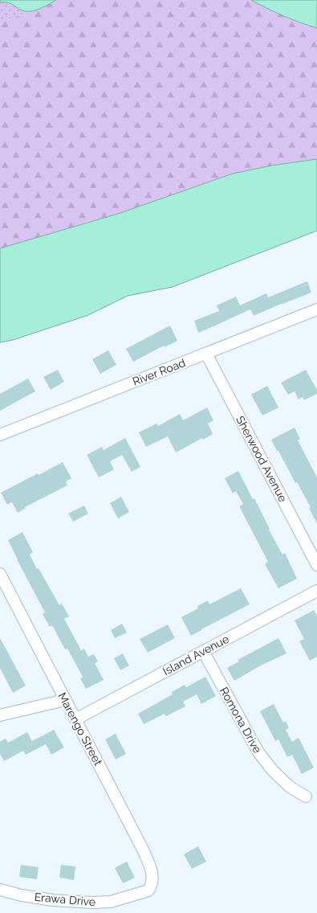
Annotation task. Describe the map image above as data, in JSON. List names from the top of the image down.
{
  "streets": {
    "street": [
      "River Road",
      "Sherwood Avenue",
      "Island Avenue",
      "Romona Drive",
      "Marengo Street",
      "Erawa Drive"
    ]
  },
  "crossings": [
    ["River Road", "Sherwood Avenue"],
    ["Island Avenue", "Romona Drive"],
    ["Island Avenue", "Marengo Street"],
    ["Marengo Street", "Erawa Drive"]
  ]
}
